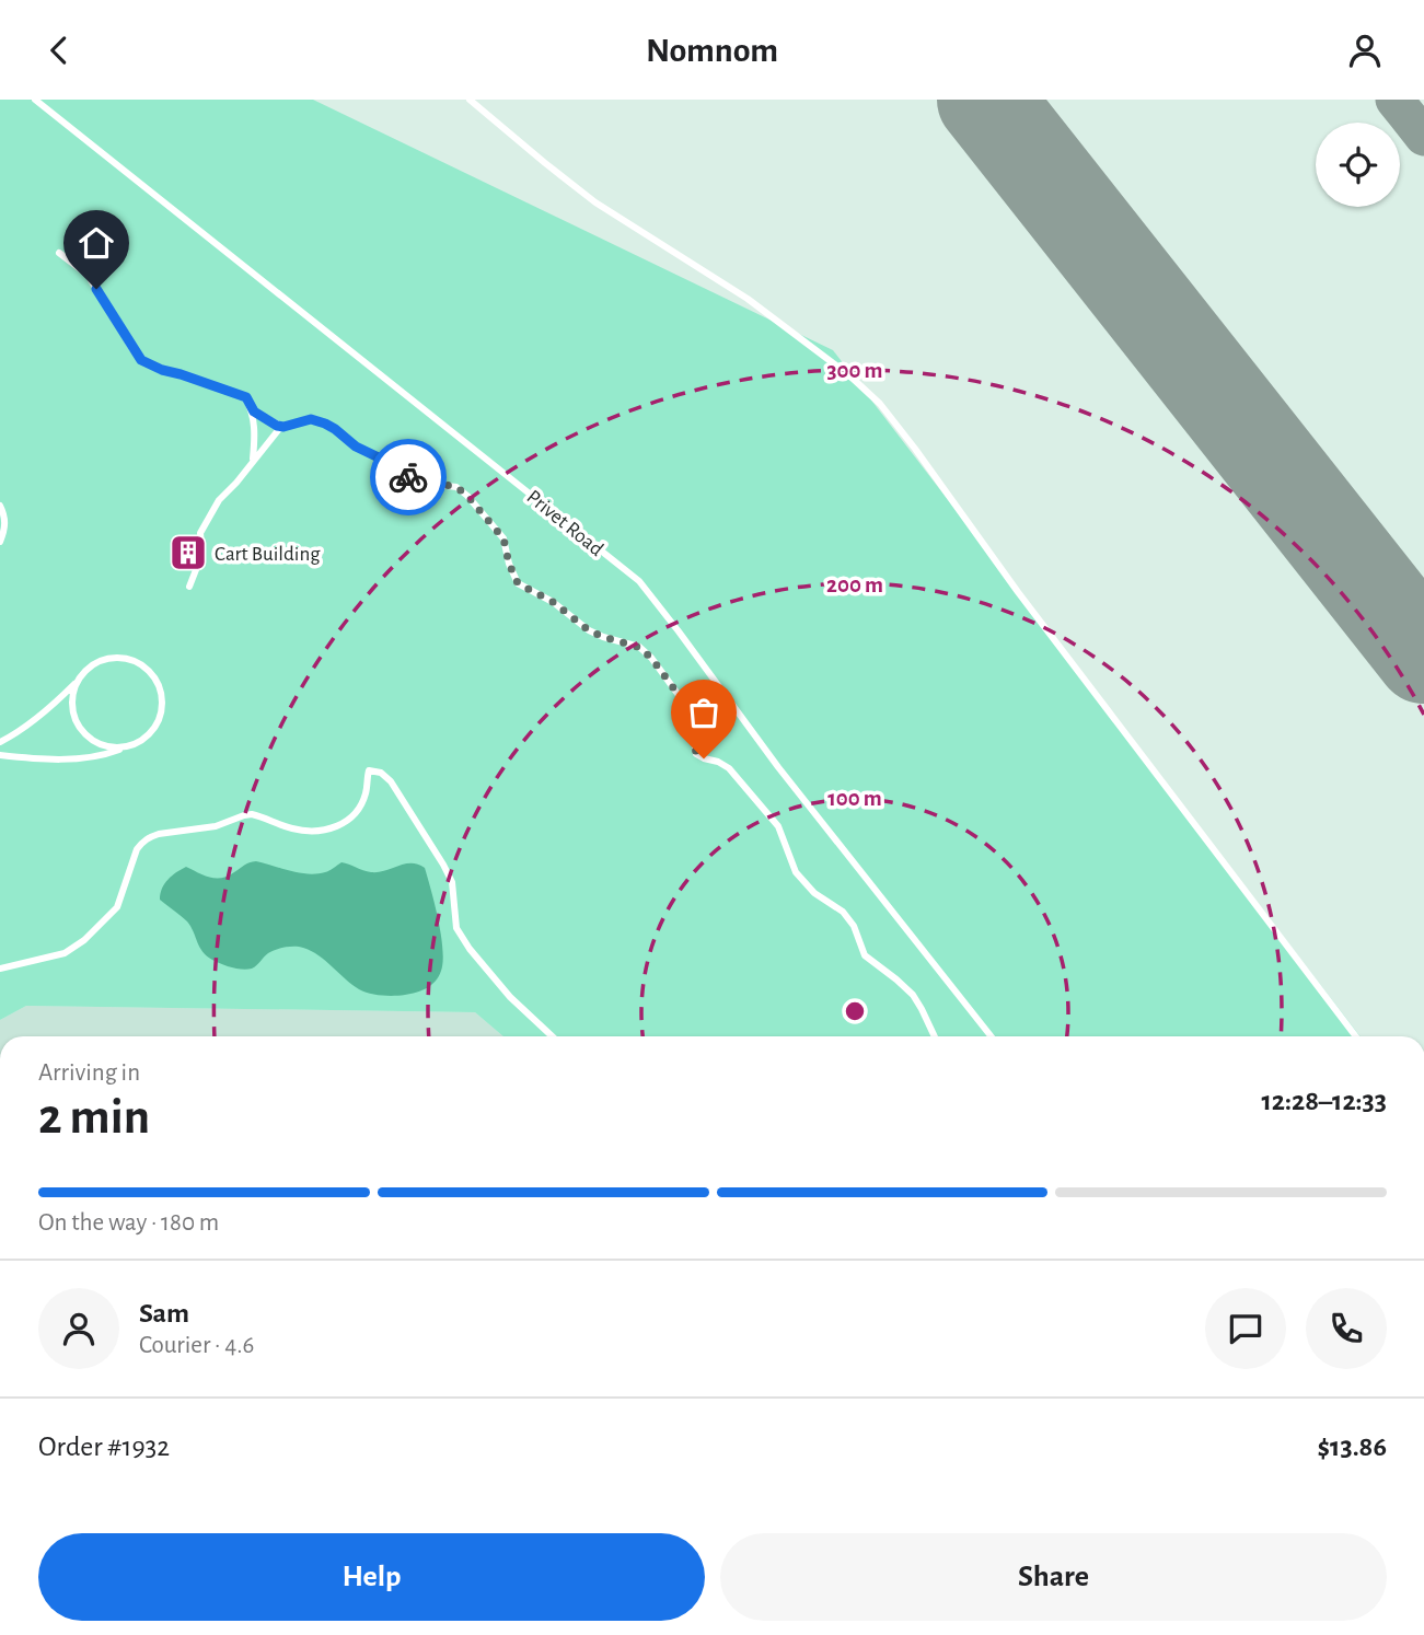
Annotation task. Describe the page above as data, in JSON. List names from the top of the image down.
{
  "streets": {
    "lane": ["Privet Road"]
  },
  "places": {
    "building": ["Cart Building"]
  },
  "page": {
    "header": "Nomnom",
    "heading": ["2 min", "Arriving in", "12:28–12:33"],
    "panel": [
      "Sam",
      "Courier · 4.6",
      "Order #1932",
      "$13.86"
    ],
    "bar": "On the way · 180 m",
    "buttons": ["Help", "Share"]
  },
  "rings": ["300 m", "200 m", "100 m"]
}
